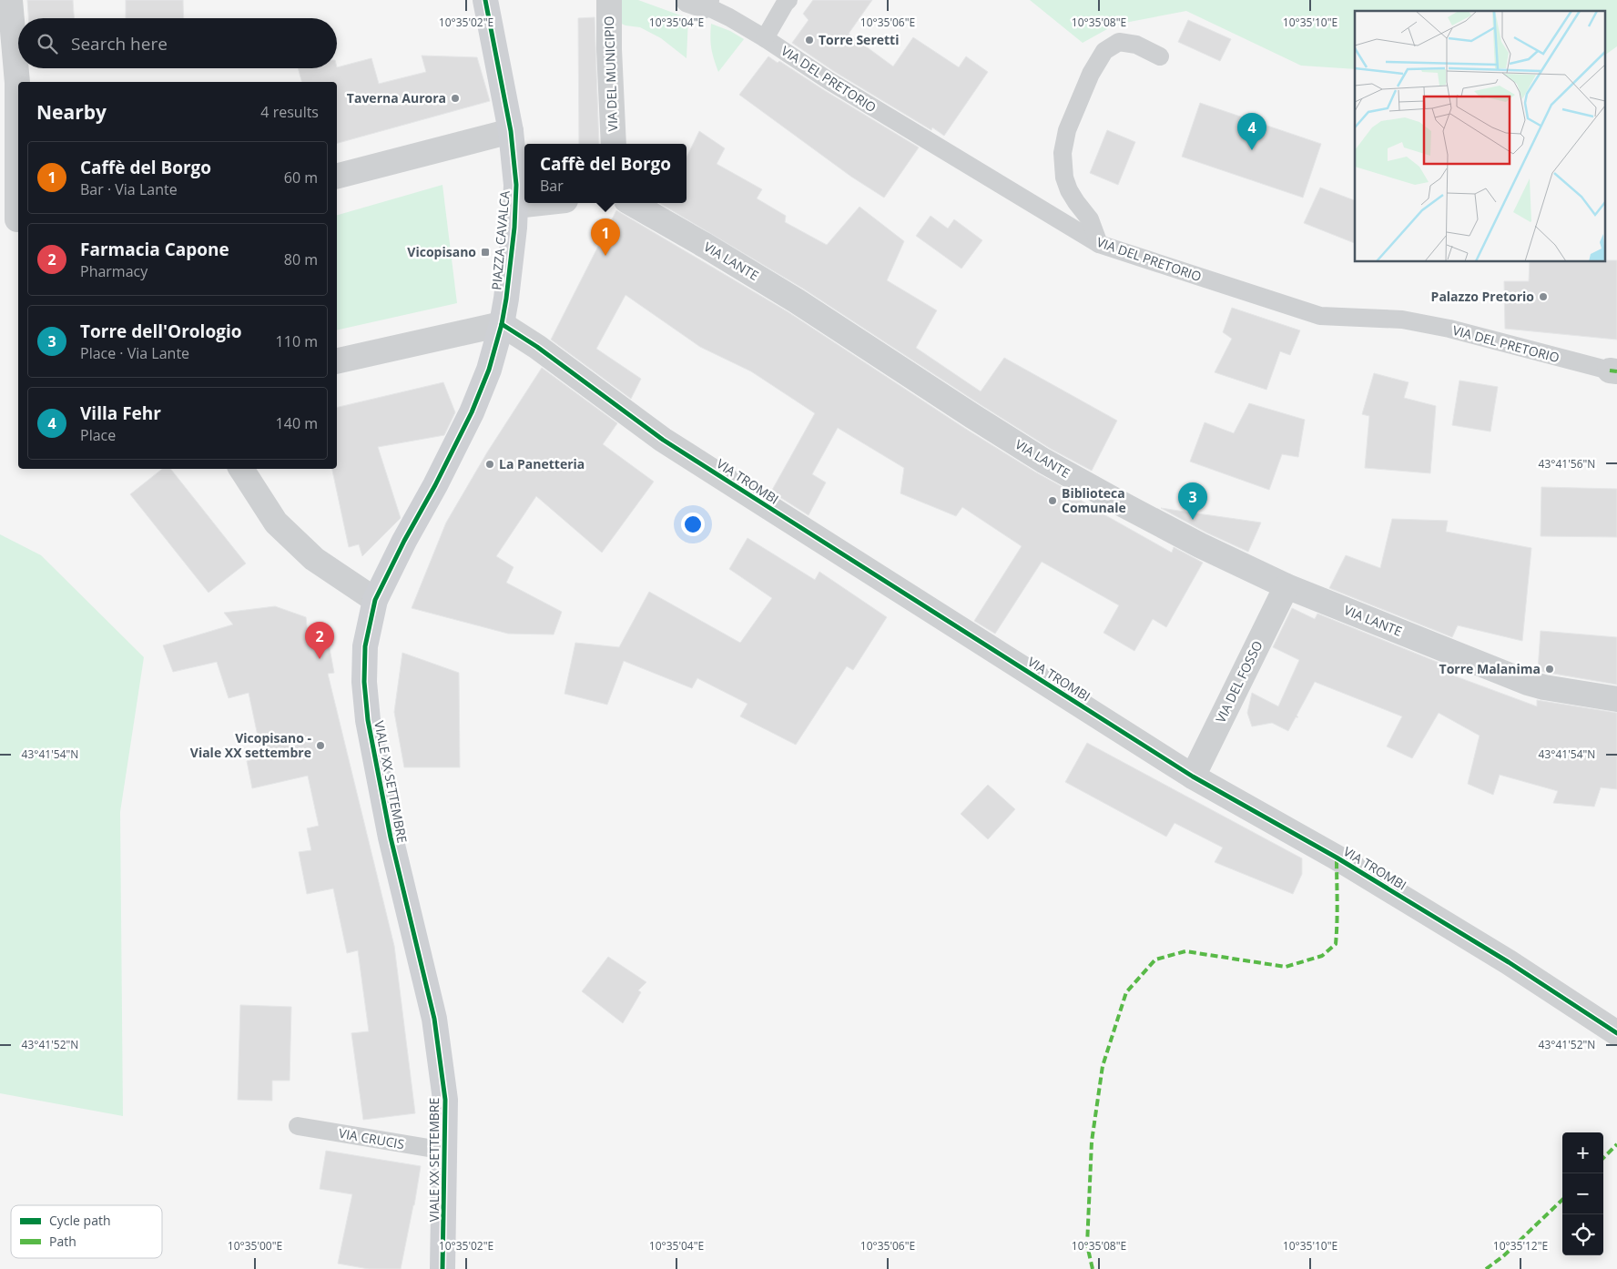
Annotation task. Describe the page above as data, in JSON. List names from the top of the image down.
{
  "streets": {
    "street": [
      "VIA DEL MUNICIPIO",
      "PIAZZA CAVALCA",
      "VIA LANTE",
      "VIA TROMBI",
      "VIA DEL FOSSO",
      "VIALE XX SETTEMBRE"
    ],
    "lane": ["VIA DEL PRETORIO", "VIA CRUCIS"]
  },
  "crossings": [
    ["PIAZZA CAVALCA", "VIA TROMBI"],
    ["PIAZZA CAVALCA", "VIALE XX SETTEMBRE"],
    ["VIA LANTE", "VIA DEL FOSSO"],
    ["VIA TROMBI", "VIA DEL FOSSO"],
    ["VIA TROMBI", "VIALE XX SETTEMBRE"],
    ["VIALE XX SETTEMBRE", "VIA CRUCIS"]
  ],
  "places": {
    "other": [
      "Torre Seretti",
      "Taverna Aurora",
      "Palazzo Pretorio",
      "La Panetteria",
      "Biblioteca Comunale",
      "Torre Malanima",
      "Vicopisano - Viale XX settembre"
    ],
    "transit": ["Vicopisano"]
  },
  "legend": ["Cycle path", "Path"],
  "page": {
    "search": "Search here",
    "heading": ["Nearby", "4 results"],
    "pins": [
      "4",
      "1",
      "3",
      "2"
    ],
    "list": [
      {
        "mark": "1",
        "name": "Caffè del Borgo",
        "note": "Bar · Via Lante",
        "value": "60 m"
      },
      {
        "mark": "2",
        "name": "Farmacia Capone",
        "note": "Pharmacy",
        "value": "80 m"
      },
      {
        "mark": "3",
        "name": "Torre dell'Orologio",
        "note": "Place · Via Lante",
        "value": "110 m"
      },
      {
        "mark": "4",
        "name": "Villa Fehr",
        "note": "Place",
        "value": "140 m"
      }
    ],
    "popup": ["Caffè del Borgo", "Bar"],
    "map_buttons": ["+", "−"]
  },
  "coordinates": [
    "10°35'02\"E",
    "10°35'04\"E",
    "10°35'06\"E",
    "10°35'08\"E",
    "10°35'10\"E",
    "43°41'56\"N",
    "43°41'54\"N",
    "43°41'52\"N",
    "10°35'00\"E",
    "10°35'12\"E"
  ]
}
